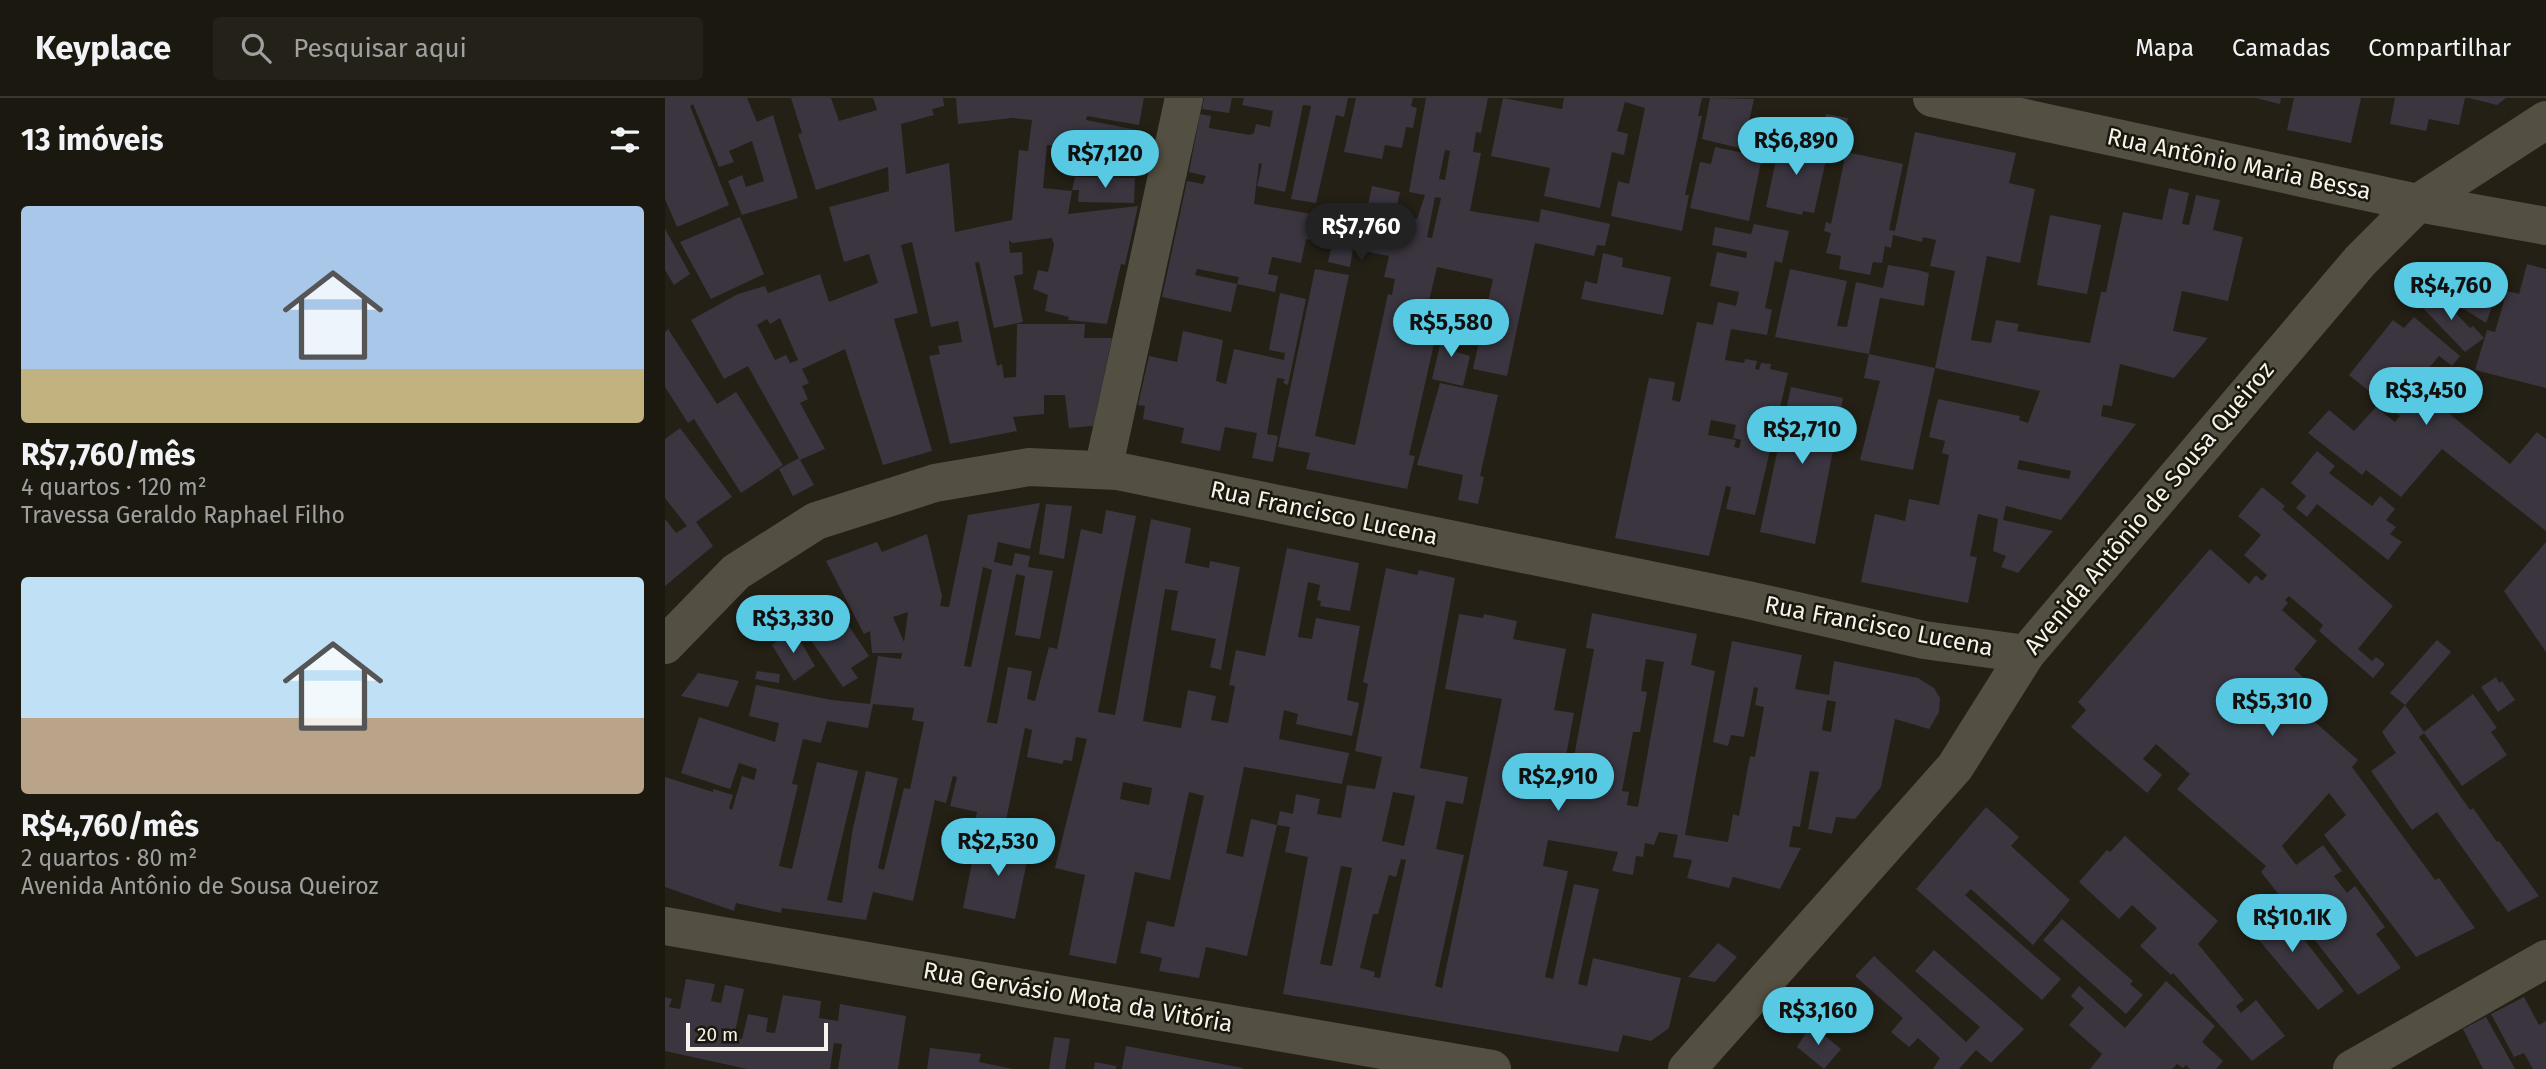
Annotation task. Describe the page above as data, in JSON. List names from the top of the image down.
{
  "streets": {
    "street": [
      "Rua Antônio Maria Bessa",
      "Avenida Antônio de Sousa Queiroz",
      "Rua Francisco Lucena",
      "Rua Gervásio Mota da Vitória"
    ]
  },
  "crossings": [
    ["Rua Antônio Maria Bessa", "Avenida Antônio de Sousa Queiroz"],
    ["Avenida Antônio de Sousa Queiroz", "Rua Francisco Lucena"]
  ],
  "scale_bar": "20 m",
  "page": {
    "header": "Keyplace",
    "search": "Pesquisar aqui",
    "nav": ["Mapa", "Camadas", "Compartilhar"],
    "heading": "13 imóveis",
    "price": [
      "R$6,890",
      "R$7,120",
      "R$7,760",
      "R$4,760",
      "R$5,580",
      "R$3,450",
      "R$2,710",
      "R$3,330",
      "R$5,310",
      "R$2,910",
      "R$2,530",
      "R$10.1K",
      "R$3,160"
    ],
    "list": [
      {
        "name": "R$7,760/mês",
        "note": "4 quartos · 120 m² · Travessa Geraldo Raphael Filho"
      },
      {
        "name": "R$4,760/mês",
        "note": "2 quartos · 80 m² · Avenida Antônio de Sousa Queiroz"
      }
    ],
    "scale": "20 m"
  }
}
